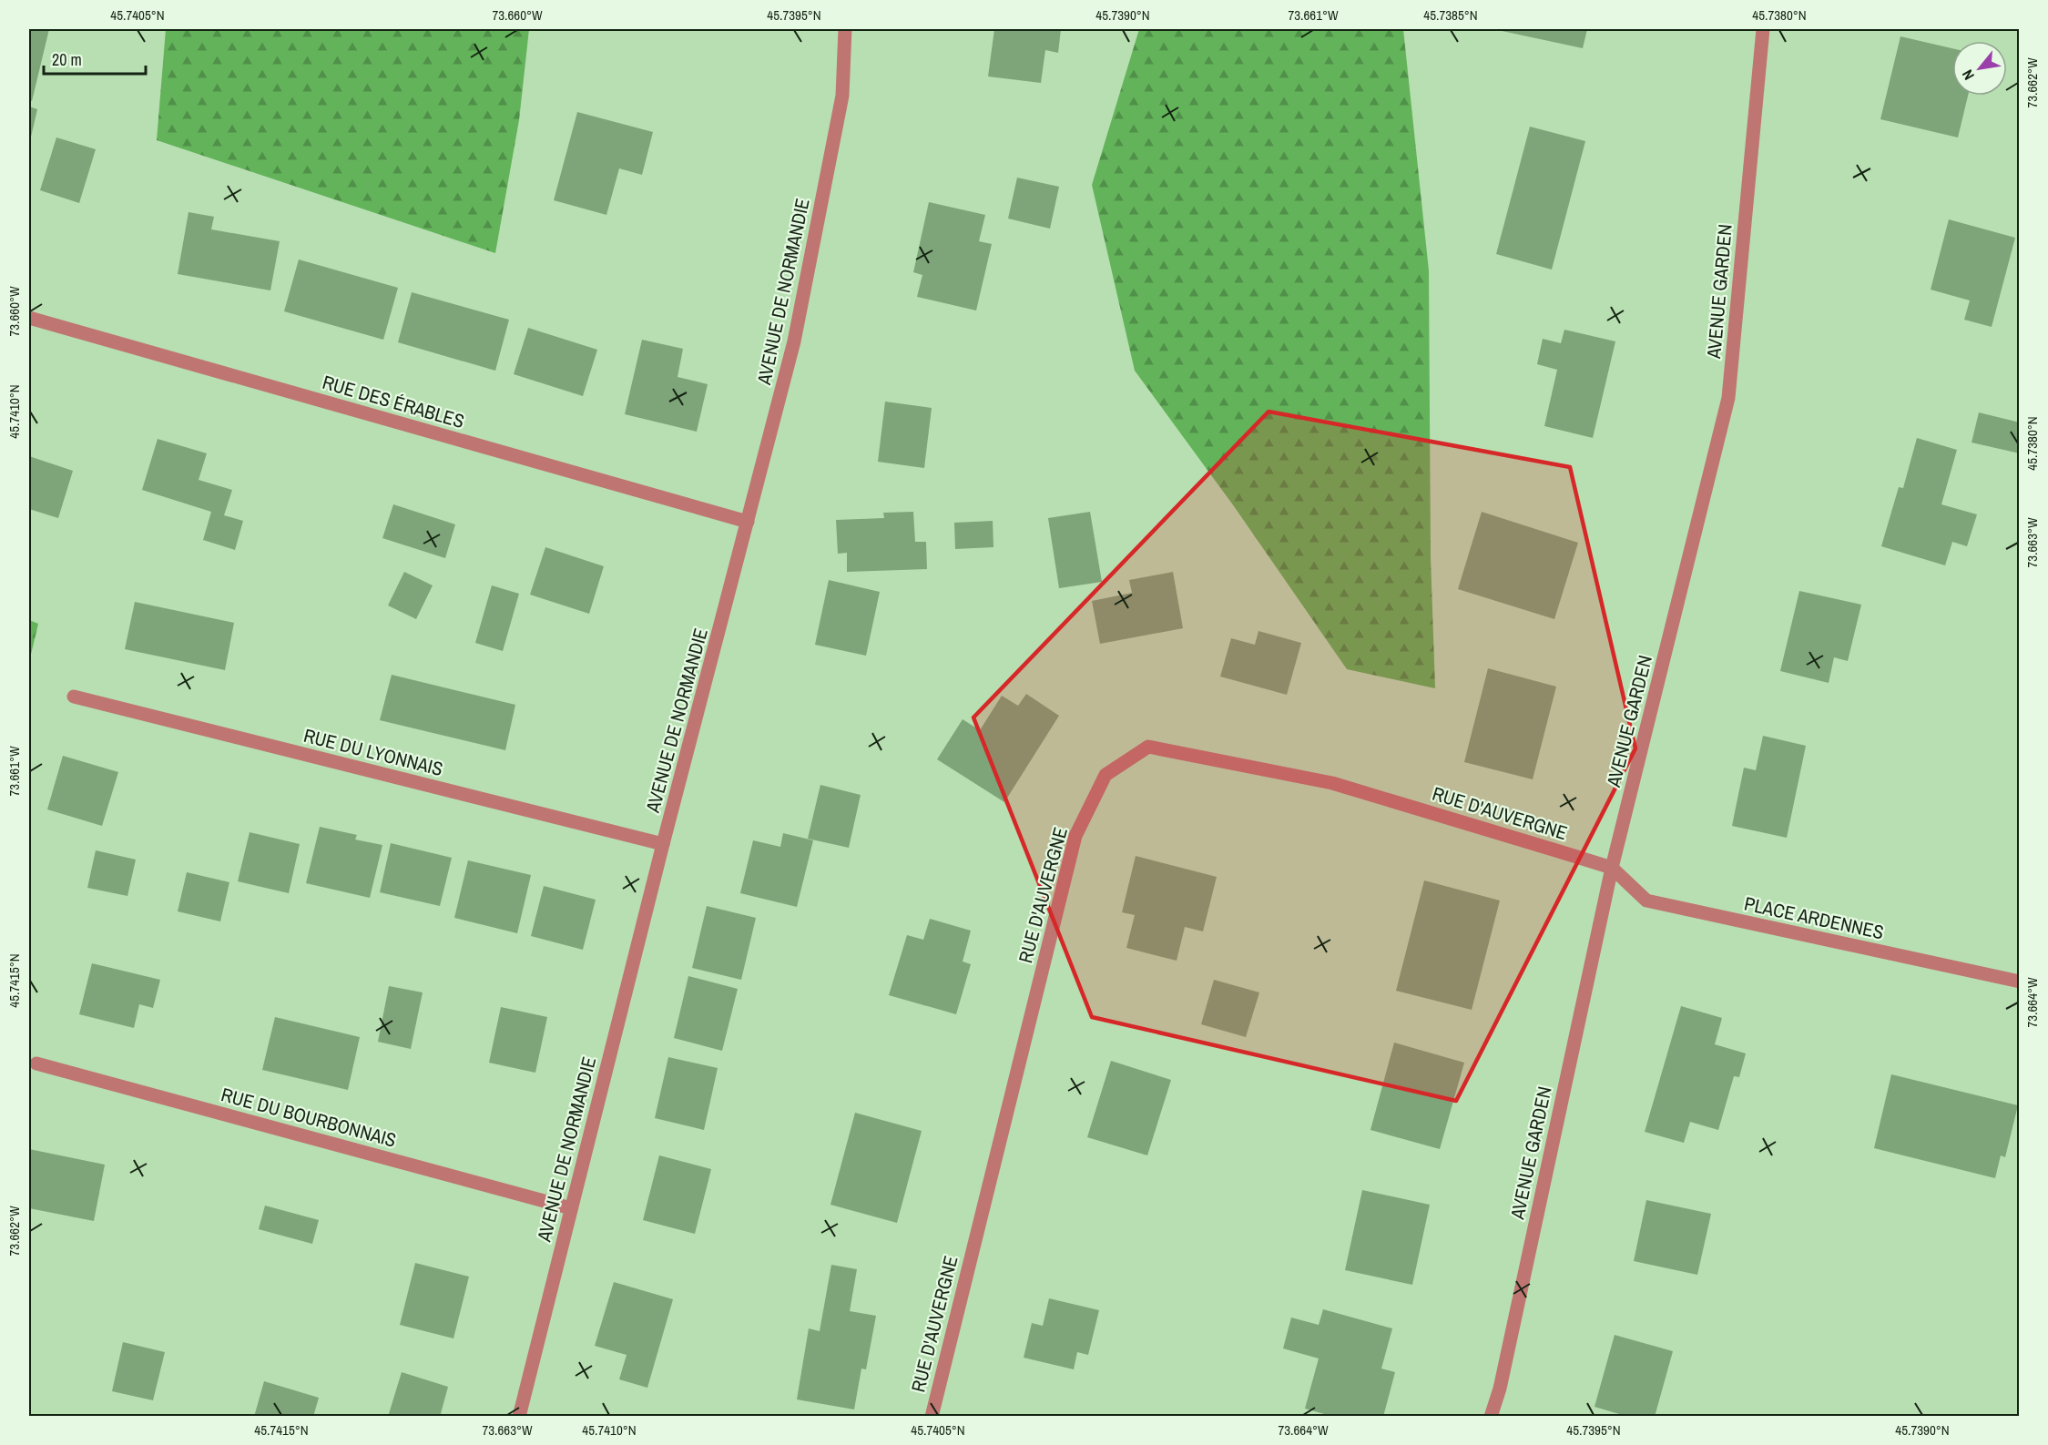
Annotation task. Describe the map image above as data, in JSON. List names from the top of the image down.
{
  "streets": {
    "street": [
      "AVENUE DE NORMANDIE",
      "AVENUE GARDEN",
      "RUE DES ÉRABLES",
      "RUE DU LYONNAIS",
      "RUE D'AUVERGNE",
      "PLACE ARDENNES",
      "RUE DU BOURBONNAIS"
    ]
  },
  "crossings": [
    ["AVENUE DE NORMANDIE", "RUE DES ÉRABLES"],
    ["AVENUE DE NORMANDIE", "RUE DU LYONNAIS"],
    ["AVENUE DE NORMANDIE", "RUE DU BOURBONNAIS"],
    ["AVENUE GARDEN", "RUE D'AUVERGNE"],
    ["AVENUE GARDEN", "PLACE ARDENNES"],
    ["RUE D'AUVERGNE", "PLACE ARDENNES"]
  ],
  "scale_bar": "20 m",
  "north": "bottom left",
  "coordinates": [
    "45.7405°N",
    "73.660°W",
    "45.7395°N",
    "45.7390°N",
    "73.661°W",
    "45.7385°N",
    "45.7380°N",
    "73.662°W",
    "45.7410°N",
    "73.663°W",
    "45.7415°N",
    "73.664°W"
  ]
}
